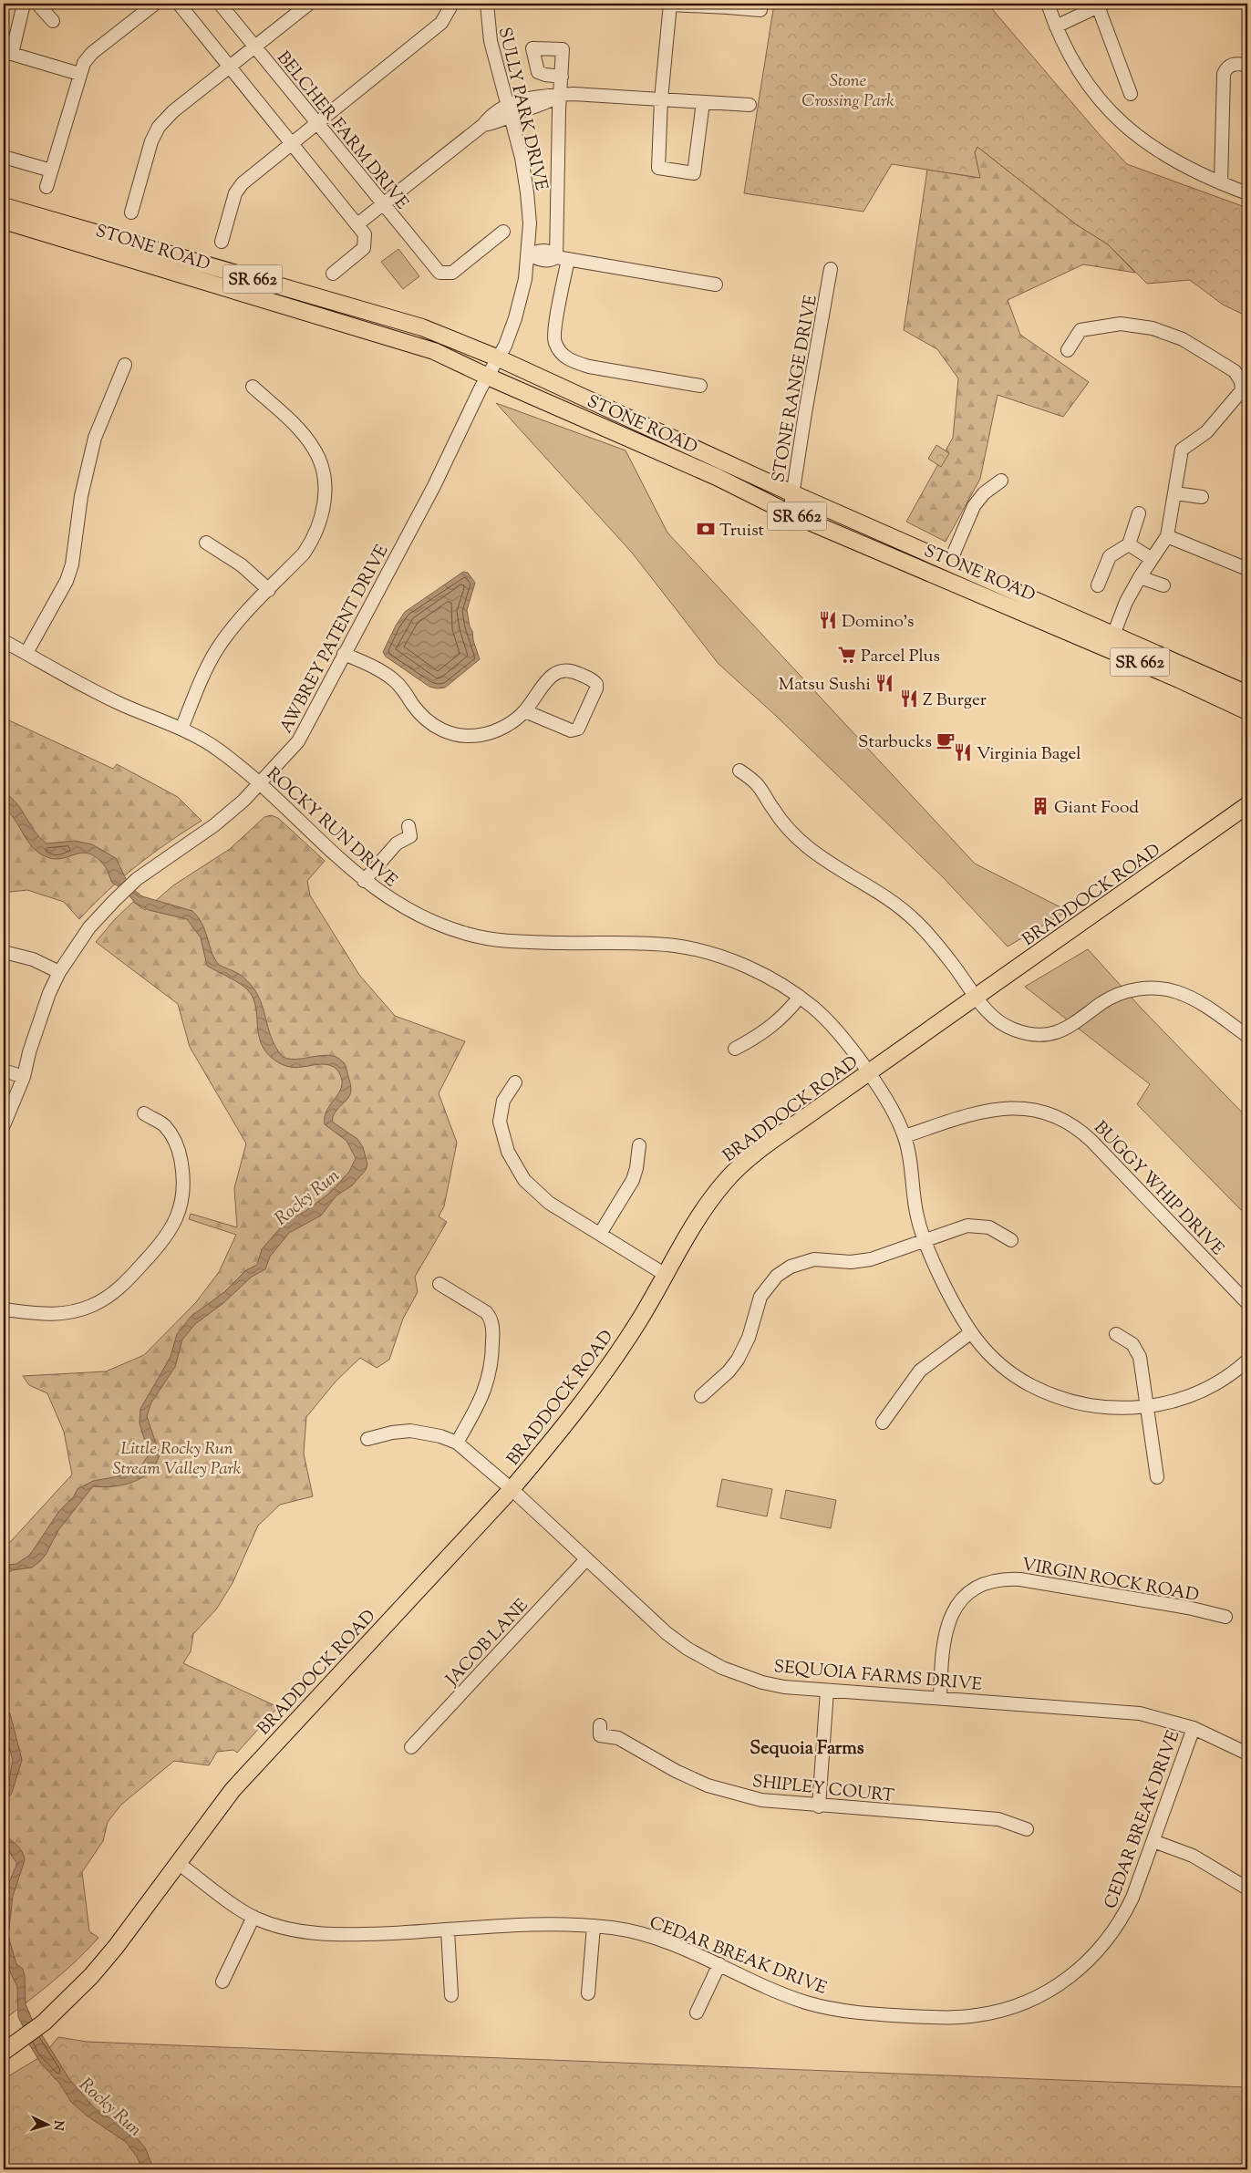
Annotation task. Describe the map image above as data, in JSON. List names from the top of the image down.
{
  "streets": {
    "main road": ["STONE ROAD", "SR 662", "BRADDOCK ROAD"],
    "street": [
      "SULLY PARK DRIVE",
      "BELCHER FARM DRIVE",
      "STONE RANGE DRIVE",
      "AWBREY PATENT DRIVE",
      "ROCKY RUN DRIVE",
      "BUGGY WHIP DRIVE",
      "VIRGIN ROCK ROAD",
      "JACOB LANE",
      "SEQUOIA FARMS DRIVE",
      "SHIPLEY COURT",
      "CEDAR BREAK DRIVE"
    ]
  },
  "crossings": [
    ["SULLY PARK DRIVE", "STONE ROAD"],
    ["SULLY PARK DRIVE", "AWBREY PATENT DRIVE"],
    ["STONE ROAD", "STONE RANGE DRIVE"],
    ["STONE ROAD", "AWBREY PATENT DRIVE"],
    ["AWBREY PATENT DRIVE", "ROCKY RUN DRIVE"],
    ["ROCKY RUN DRIVE", "BRADDOCK ROAD"],
    ["ROCKY RUN DRIVE", "BUGGY WHIP DRIVE"],
    ["BRADDOCK ROAD", "SEQUOIA FARMS DRIVE"],
    ["BRADDOCK ROAD", "CEDAR BREAK DRIVE"],
    ["VIRGIN ROCK ROAD", "SEQUOIA FARMS DRIVE"],
    ["JACOB LANE", "SEQUOIA FARMS DRIVE"],
    ["SEQUOIA FARMS DRIVE", "CEDAR BREAK DRIVE"]
  ],
  "districts": ["Sequoia Farms"],
  "water": ["Rocky Run"],
  "parks": ["Stone Crossing Park", "Little Rocky Run Stream Valley Park"],
  "places": {
    "bank": ["Truist"],
    "restaurant": [
      "Domino's",
      "Matsu Sushi",
      "Z Burger",
      "Virginia Bagel"
    ],
    "supermarket": ["Parcel Plus"],
    "cafe": ["Starbucks"],
    "building": ["Giant Food"]
  },
  "north": "right"
}
